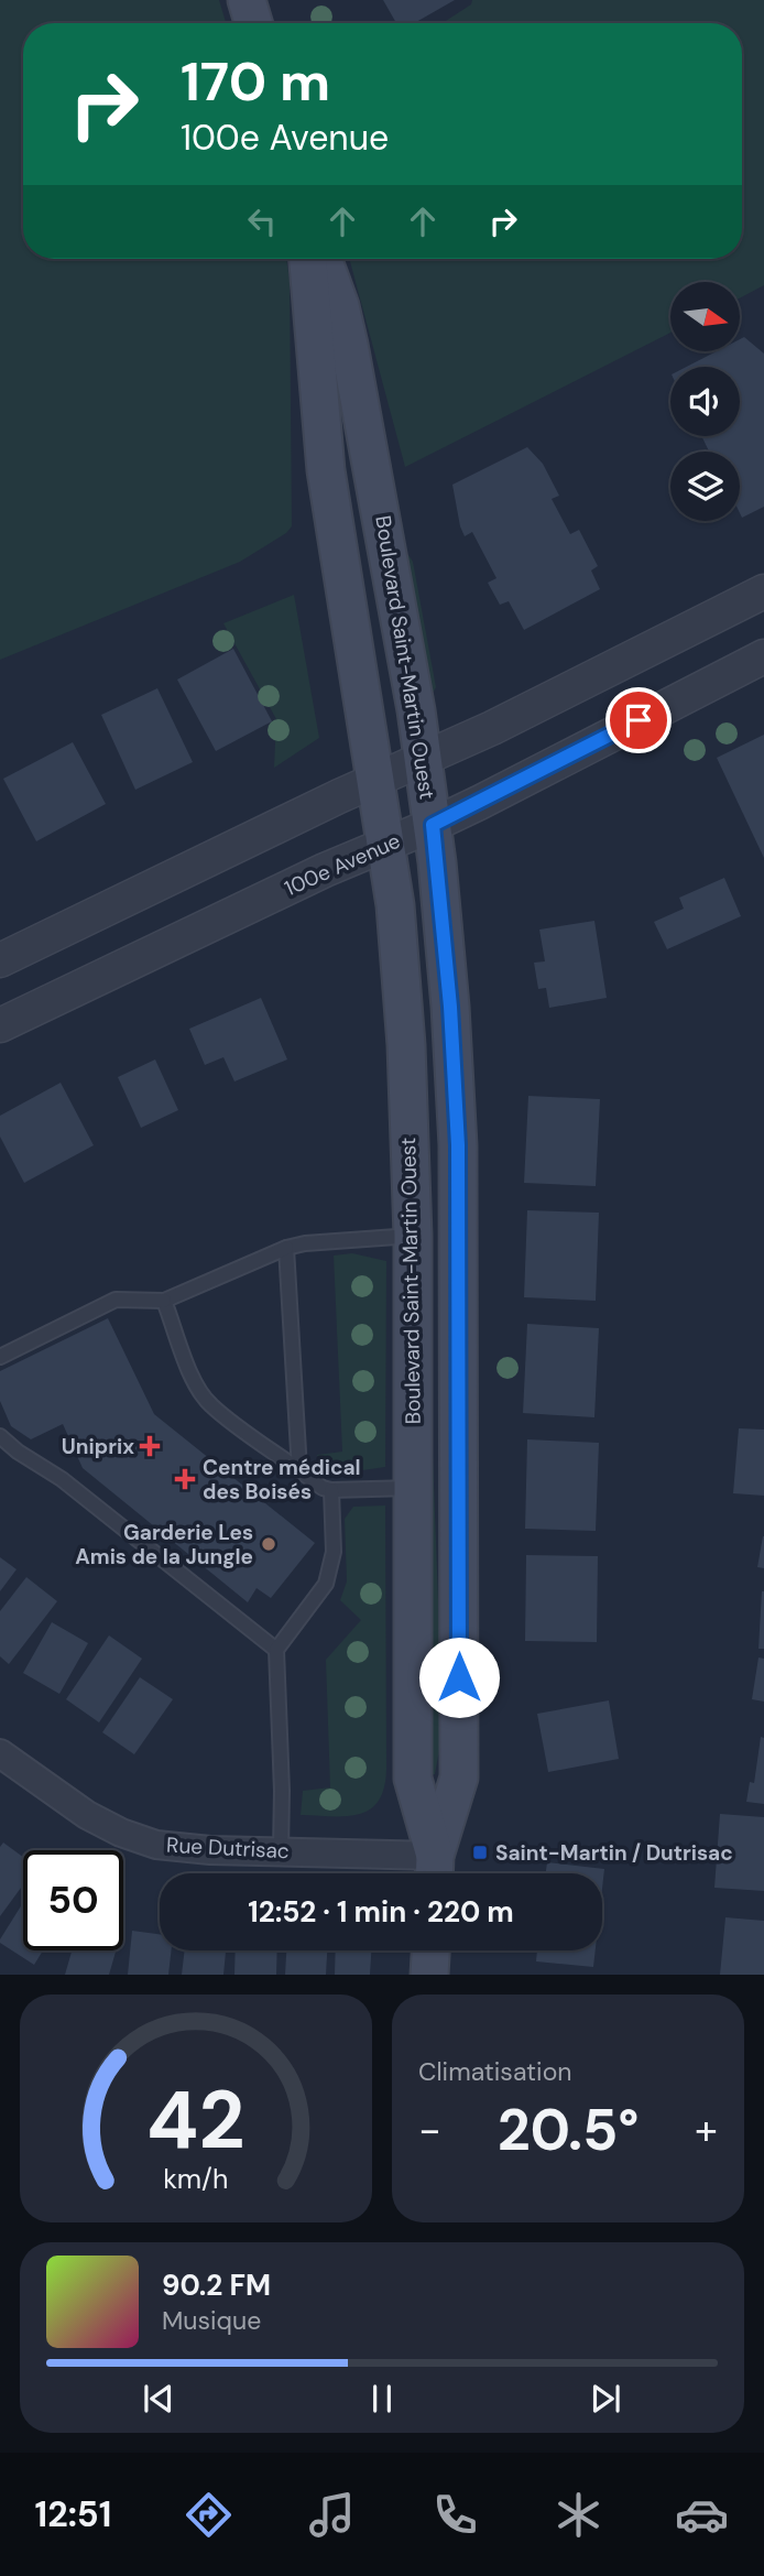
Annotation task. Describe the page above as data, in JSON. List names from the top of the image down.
{
  "streets": {
    "main road": ["Boulevard Saint-Martin Ouest"],
    "street": ["100e Avenue", "Rue Dutrisac"]
  },
  "crossings": [
    ["Boulevard Saint-Martin Ouest", "100e Avenue"],
    ["Boulevard Saint-Martin Ouest", "Rue Dutrisac"]
  ],
  "places": {
    "health": ["Uniprix", "Centre médical des Boisés"],
    "other": ["Garderie Les Amis de la Jungle"],
    "transit": ["Saint-Martin / Dutrisac"]
  },
  "north": "right",
  "page": {
    "turn": ["170 m", "100e Avenue"],
    "limit": "50",
    "trip": "12:52 · 1 min · 220 m",
    "tile": "Climatisation",
    "heat": ["−", "20.5°", "+"],
    "song": ["90.2 FM", "Musique"],
    "tabs": "12:51",
    "gauge": ["42", "km/h"]
  }
}
